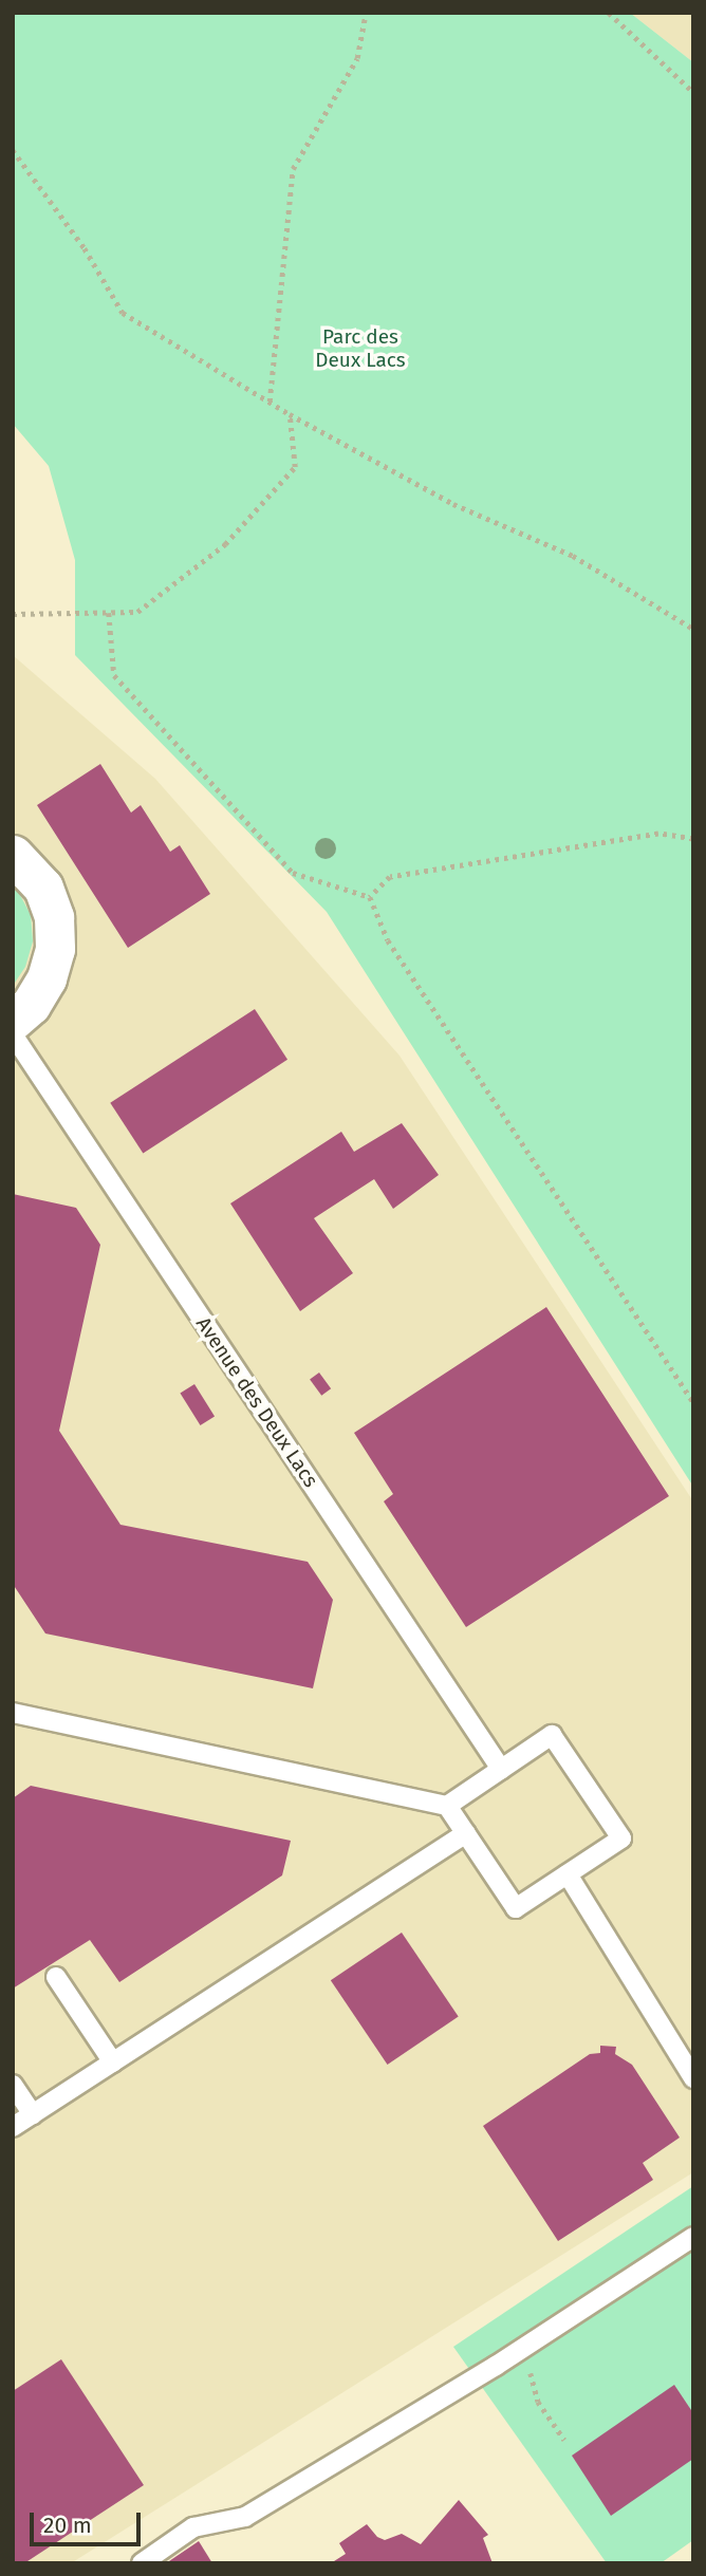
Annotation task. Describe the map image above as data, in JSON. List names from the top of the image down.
{
  "streets": {
    "lane": ["Avenue des Deux Lacs"]
  },
  "parks": ["Parc des Deux Lacs"],
  "scale_bar": "20 m"
}
